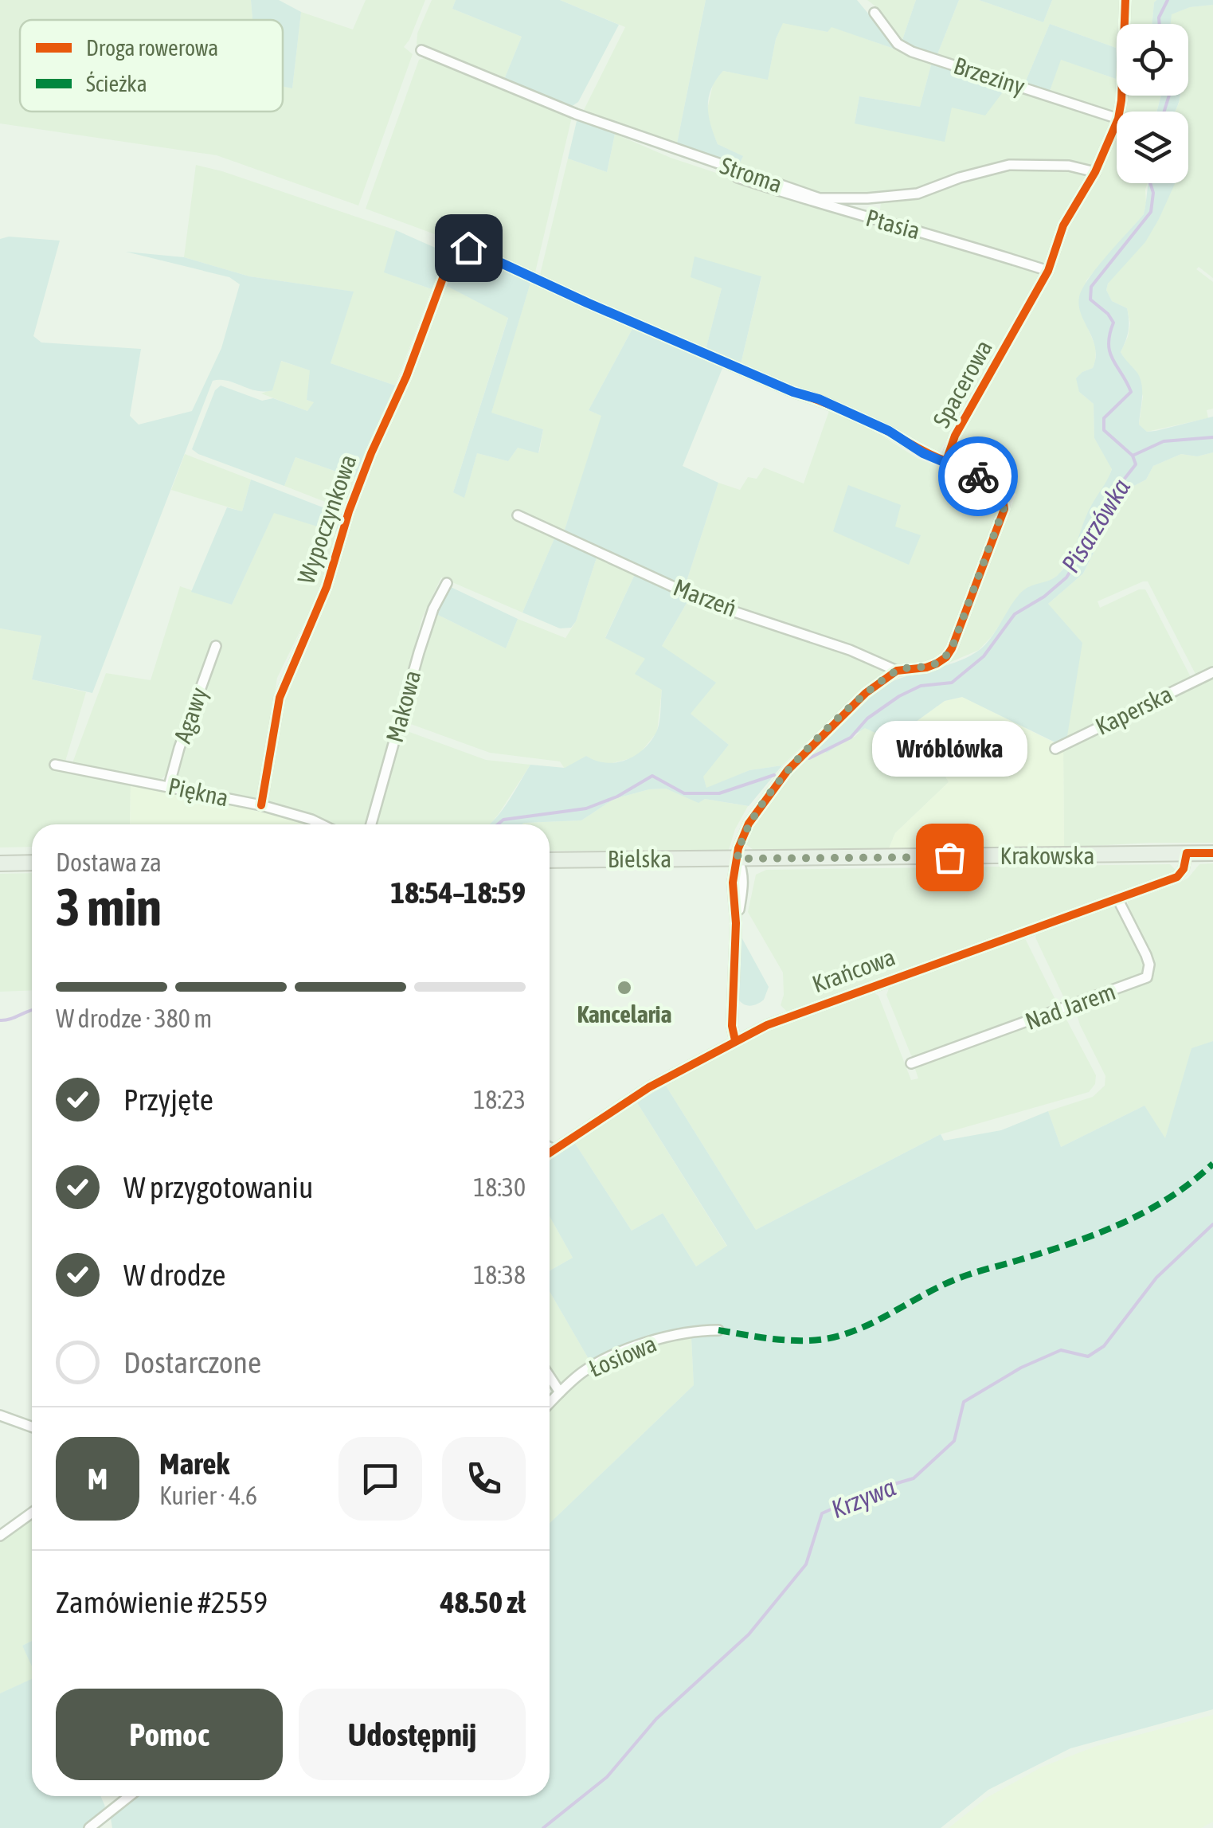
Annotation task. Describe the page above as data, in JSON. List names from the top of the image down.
{
  "streets": {
    "main road": ["Krakowska", "Bielska"],
    "street": [
      "Brzeziny",
      "Stroma",
      "Ptasia",
      "Spacerowa",
      "Wypoczynkowa",
      "Marzeń",
      "Makowa",
      "Kaperska",
      "Agawy",
      "Piękna",
      "Krańcowa",
      "Nad Jarem",
      "Łosiowa"
    ]
  },
  "crossings": [
    ["Stroma", "Spacerowa"],
    ["Ptasia", "Spacerowa"],
    ["Spacerowa", "Wypoczynkowa"],
    ["Spacerowa", "Marzeń"],
    ["Spacerowa", "Krakowska"],
    ["Spacerowa", "Bielska"],
    ["Spacerowa", "Krańcowa"],
    ["Wypoczynkowa", "Piękna"],
    ["Agawy", "Piękna"],
    ["Krakowska", "Bielska"],
    ["Krakowska", "Krańcowa"],
    ["Krańcowa", "Nad Jarem"]
  ],
  "water": ["Pisarzówka", "Krzywa"],
  "places": ["Wróblówka", "Kancelaria"],
  "legend": ["Droga rowerowa", "Ścieżka"],
  "page": {
    "bubble": "Wróblówka",
    "heading": ["3 min", "Dostawa za", "18:54–18:59"],
    "panel": [
      "Marek",
      "Kurier · 4.6",
      "Zamówienie #2559",
      "48.50 zł"
    ],
    "bar": "W drodze · 380 m",
    "list": [
      ["Przyjęte", "18:23"],
      ["W przygotowaniu", "18:30"],
      ["W drodze", "18:38"],
      "Dostarczone"
    ],
    "round": "M",
    "buttons": ["Pomoc", "Udostępnij"]
  }
}
